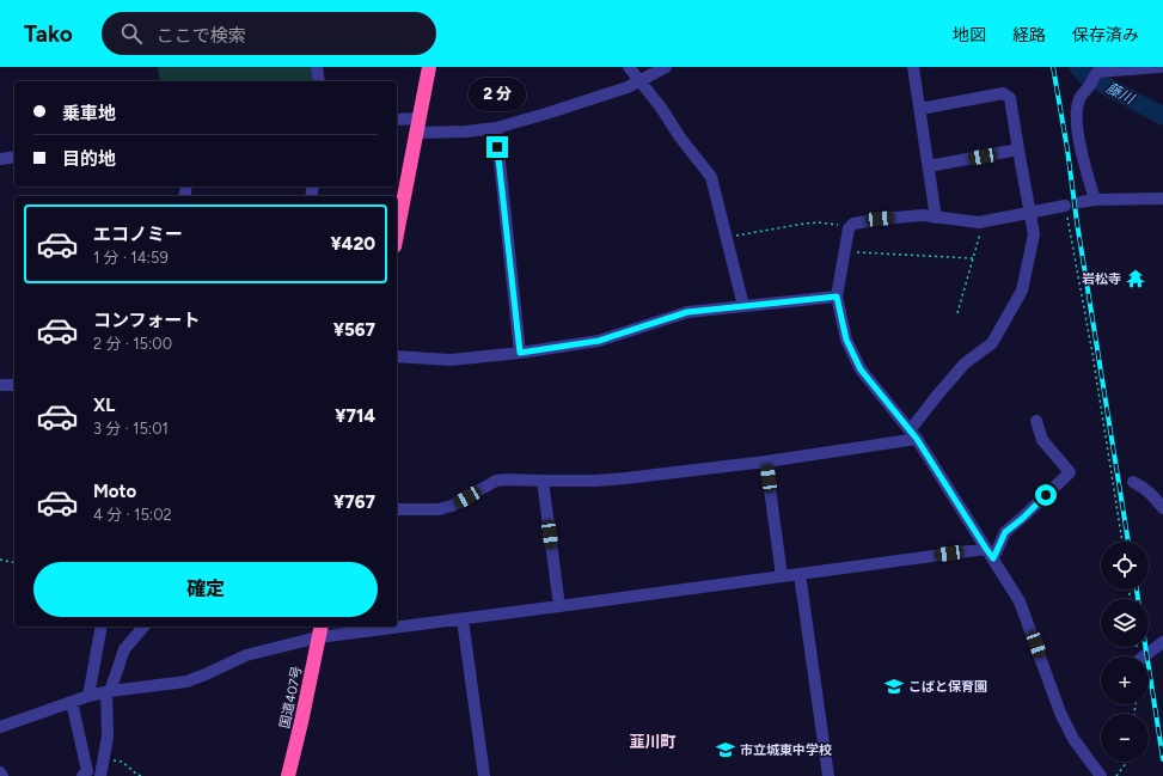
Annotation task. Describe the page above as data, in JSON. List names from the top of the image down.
{
  "streets": {
    "highway": ["国道407号"]
  },
  "districts": ["韮川町"],
  "water": ["藤川"],
  "places": {
    "temple": ["岩松寺"],
    "school or university": ["こばと保育園", "市立城東中学校"]
  },
  "page": {
    "header": "Tako",
    "search": "ここで検索",
    "nav": ["地図", "経路", "保存済み"],
    "bubble": "2 分",
    "banner": ["乗車地", "目的地"],
    "list": [
      {
        "name": "エコノミー",
        "note": "1 分 · 14:59",
        "value": "¥420"
      },
      {
        "name": "コンフォート",
        "note": "2 分 · 15:00",
        "value": "¥567"
      },
      {
        "name": "XL",
        "note": "3 分 · 15:01",
        "value": "¥714"
      },
      {
        "name": "Moto",
        "note": "4 分 · 15:02",
        "value": "¥767"
      }
    ],
    "map_buttons": ["+", "−"],
    "buttons": "確定"
  }
}
